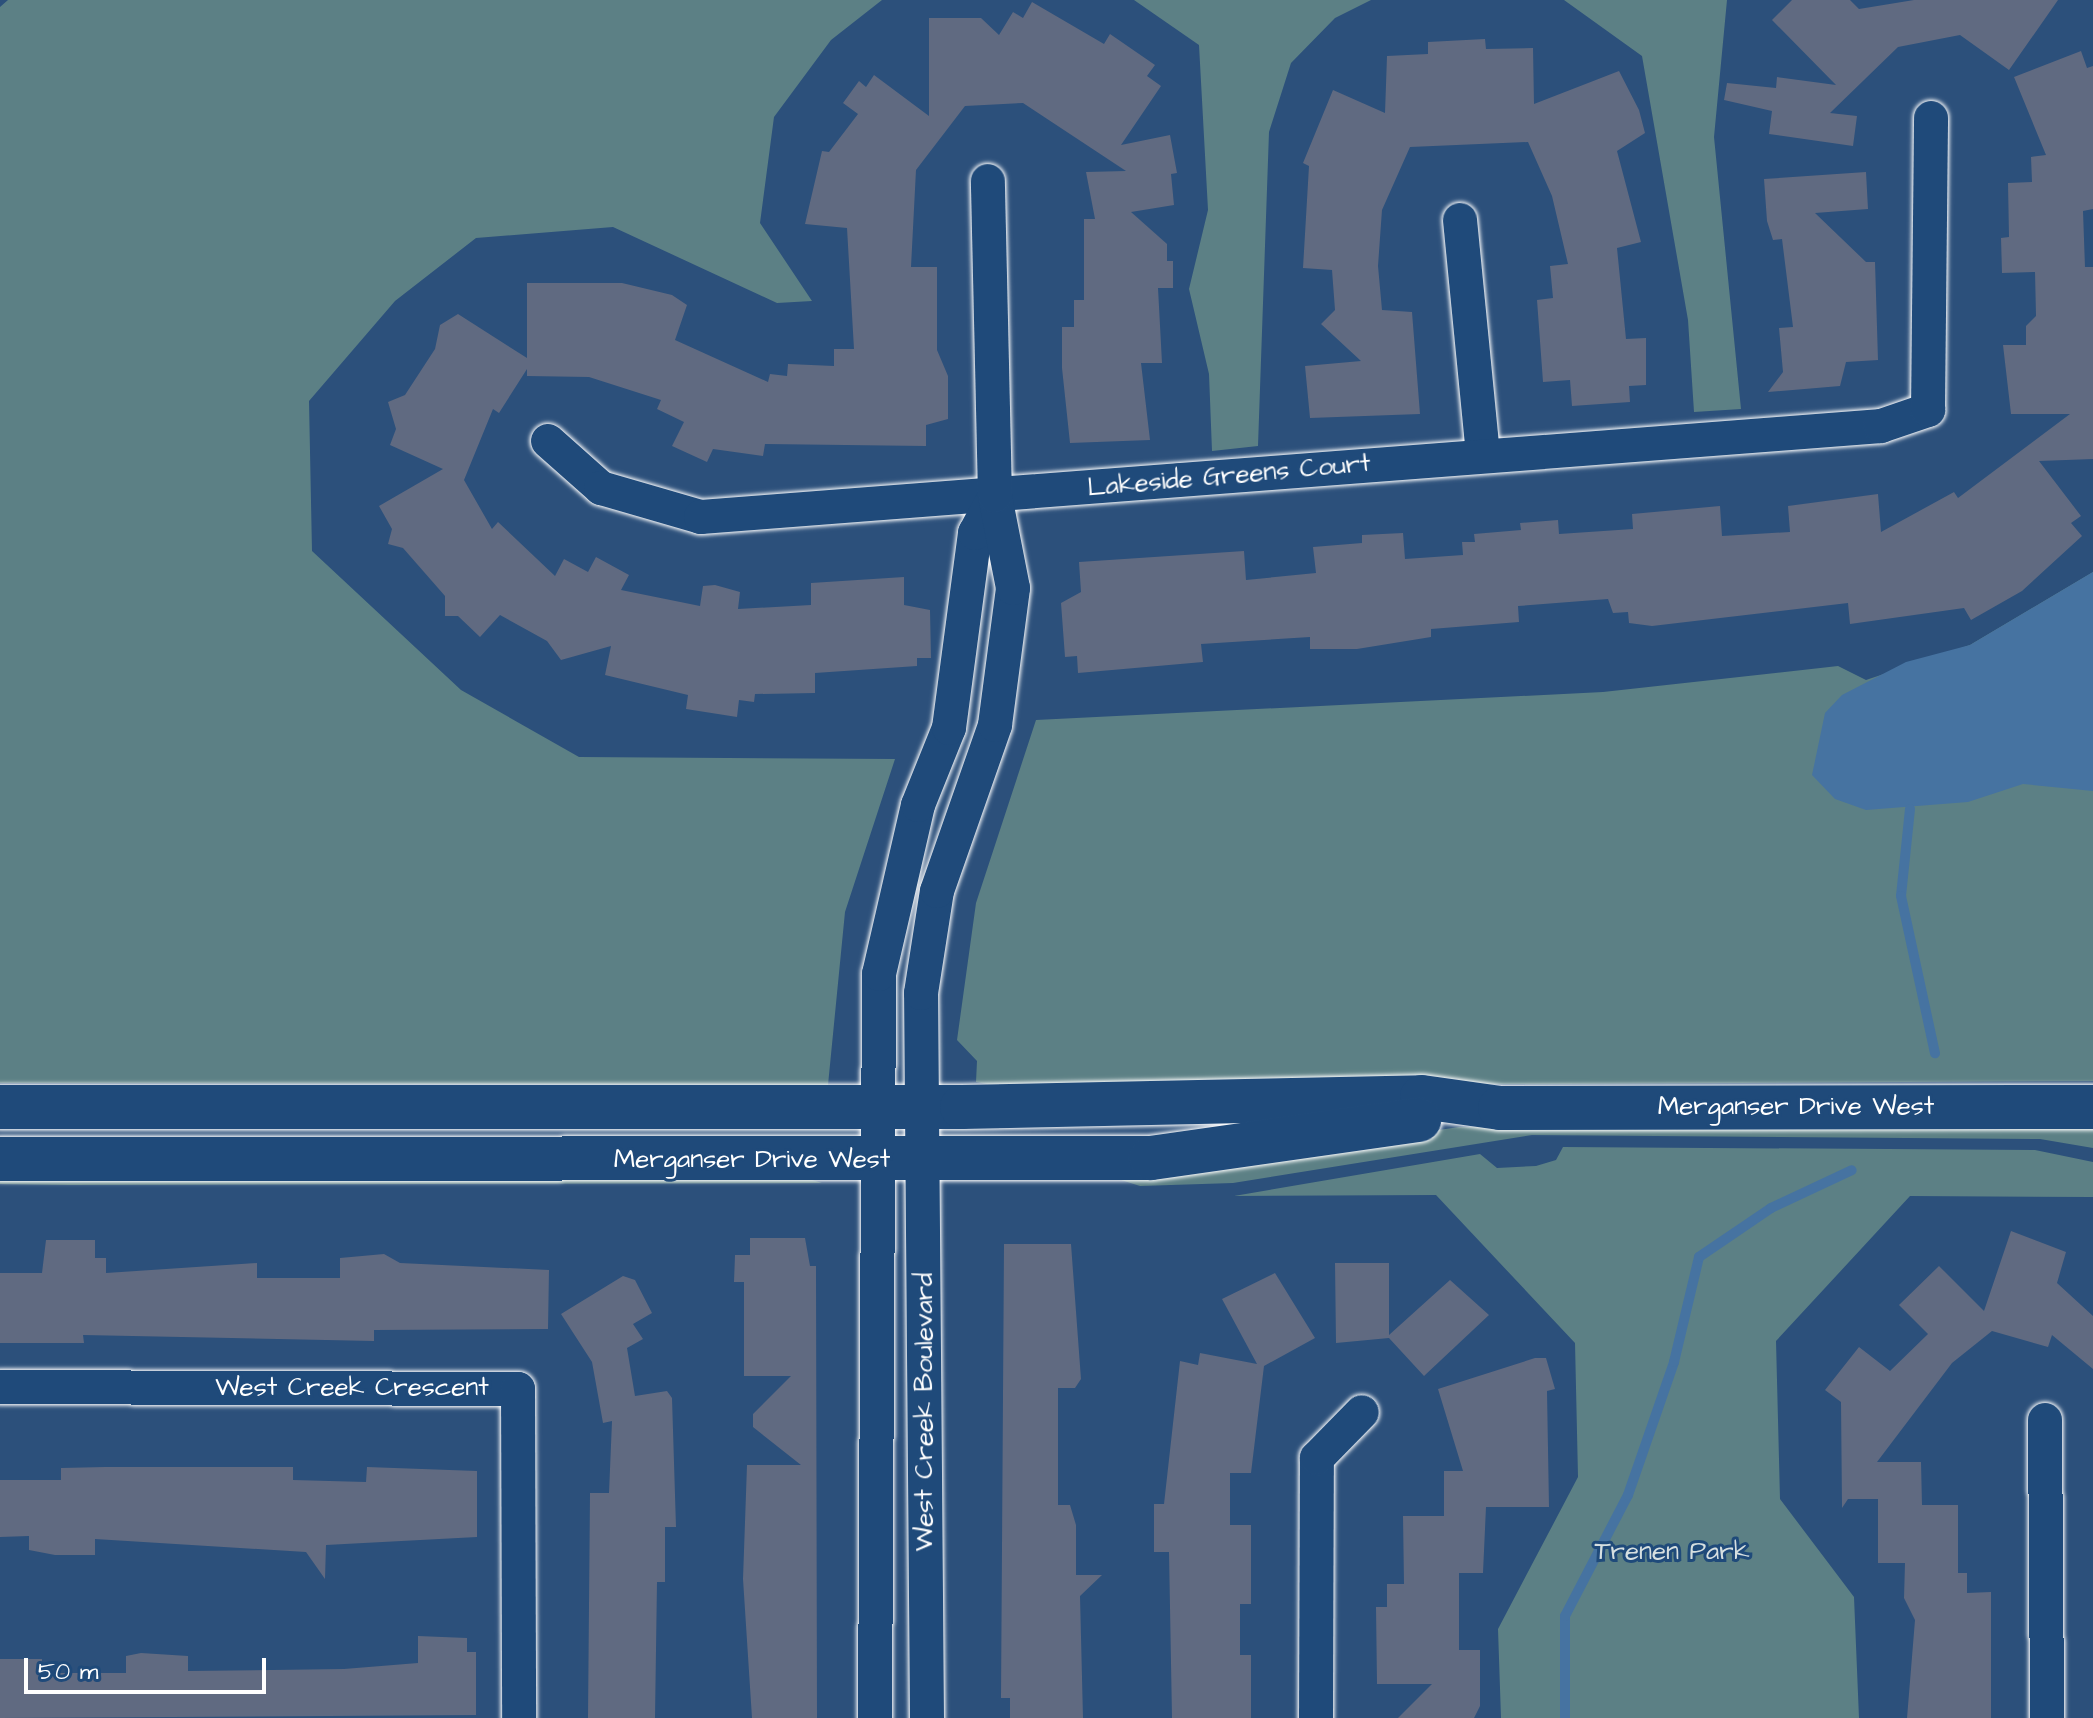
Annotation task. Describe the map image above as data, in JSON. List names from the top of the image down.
{
  "streets": {
    "street": [
      "Lakeside Greens Court",
      "Merganser Drive West",
      "West Creek Crescent",
      "West Creek Boulevard"
    ]
  },
  "crossings": [
    ["Lakeside Greens Court", "West Creek Boulevard"],
    ["Merganser Drive West", "West Creek Boulevard"]
  ],
  "parks": ["Trenen Park"],
  "scale_bar": "50 m"
}
